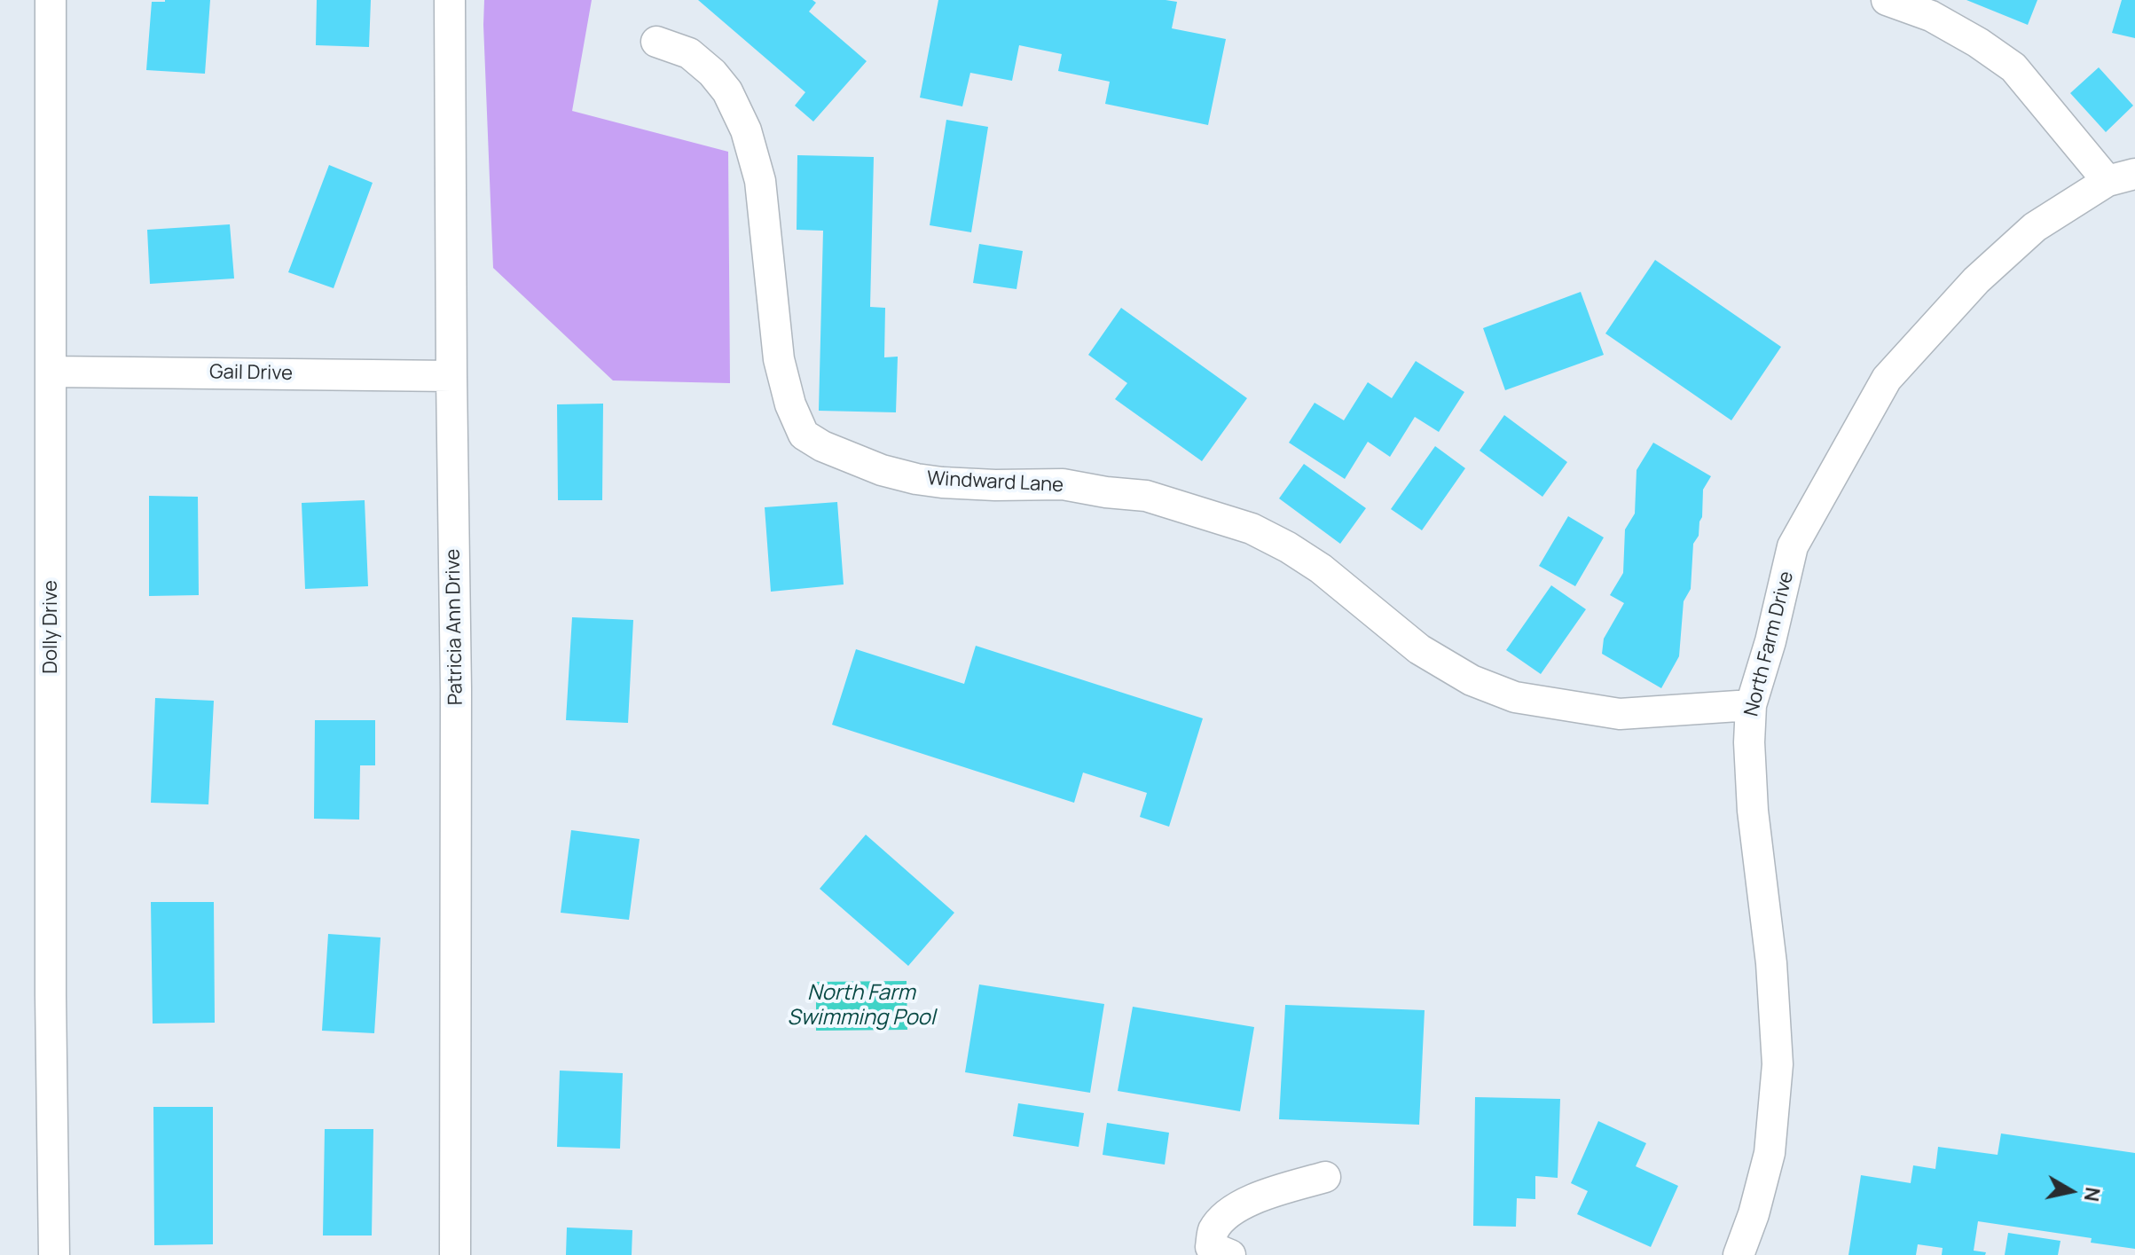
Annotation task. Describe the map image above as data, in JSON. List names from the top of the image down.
{
  "streets": {
    "street": [
      "Gail Drive",
      "Windward Lane",
      "Dolly Drive",
      "Patricia Ann Drive",
      "North Farm Drive"
    ]
  },
  "crossings": [
    ["Gail Drive", "Dolly Drive"],
    ["Gail Drive", "Patricia Ann Drive"],
    ["Windward Lane", "North Farm Drive"]
  ],
  "water": ["North Farm Swimming Pool"],
  "north": "right"
}
